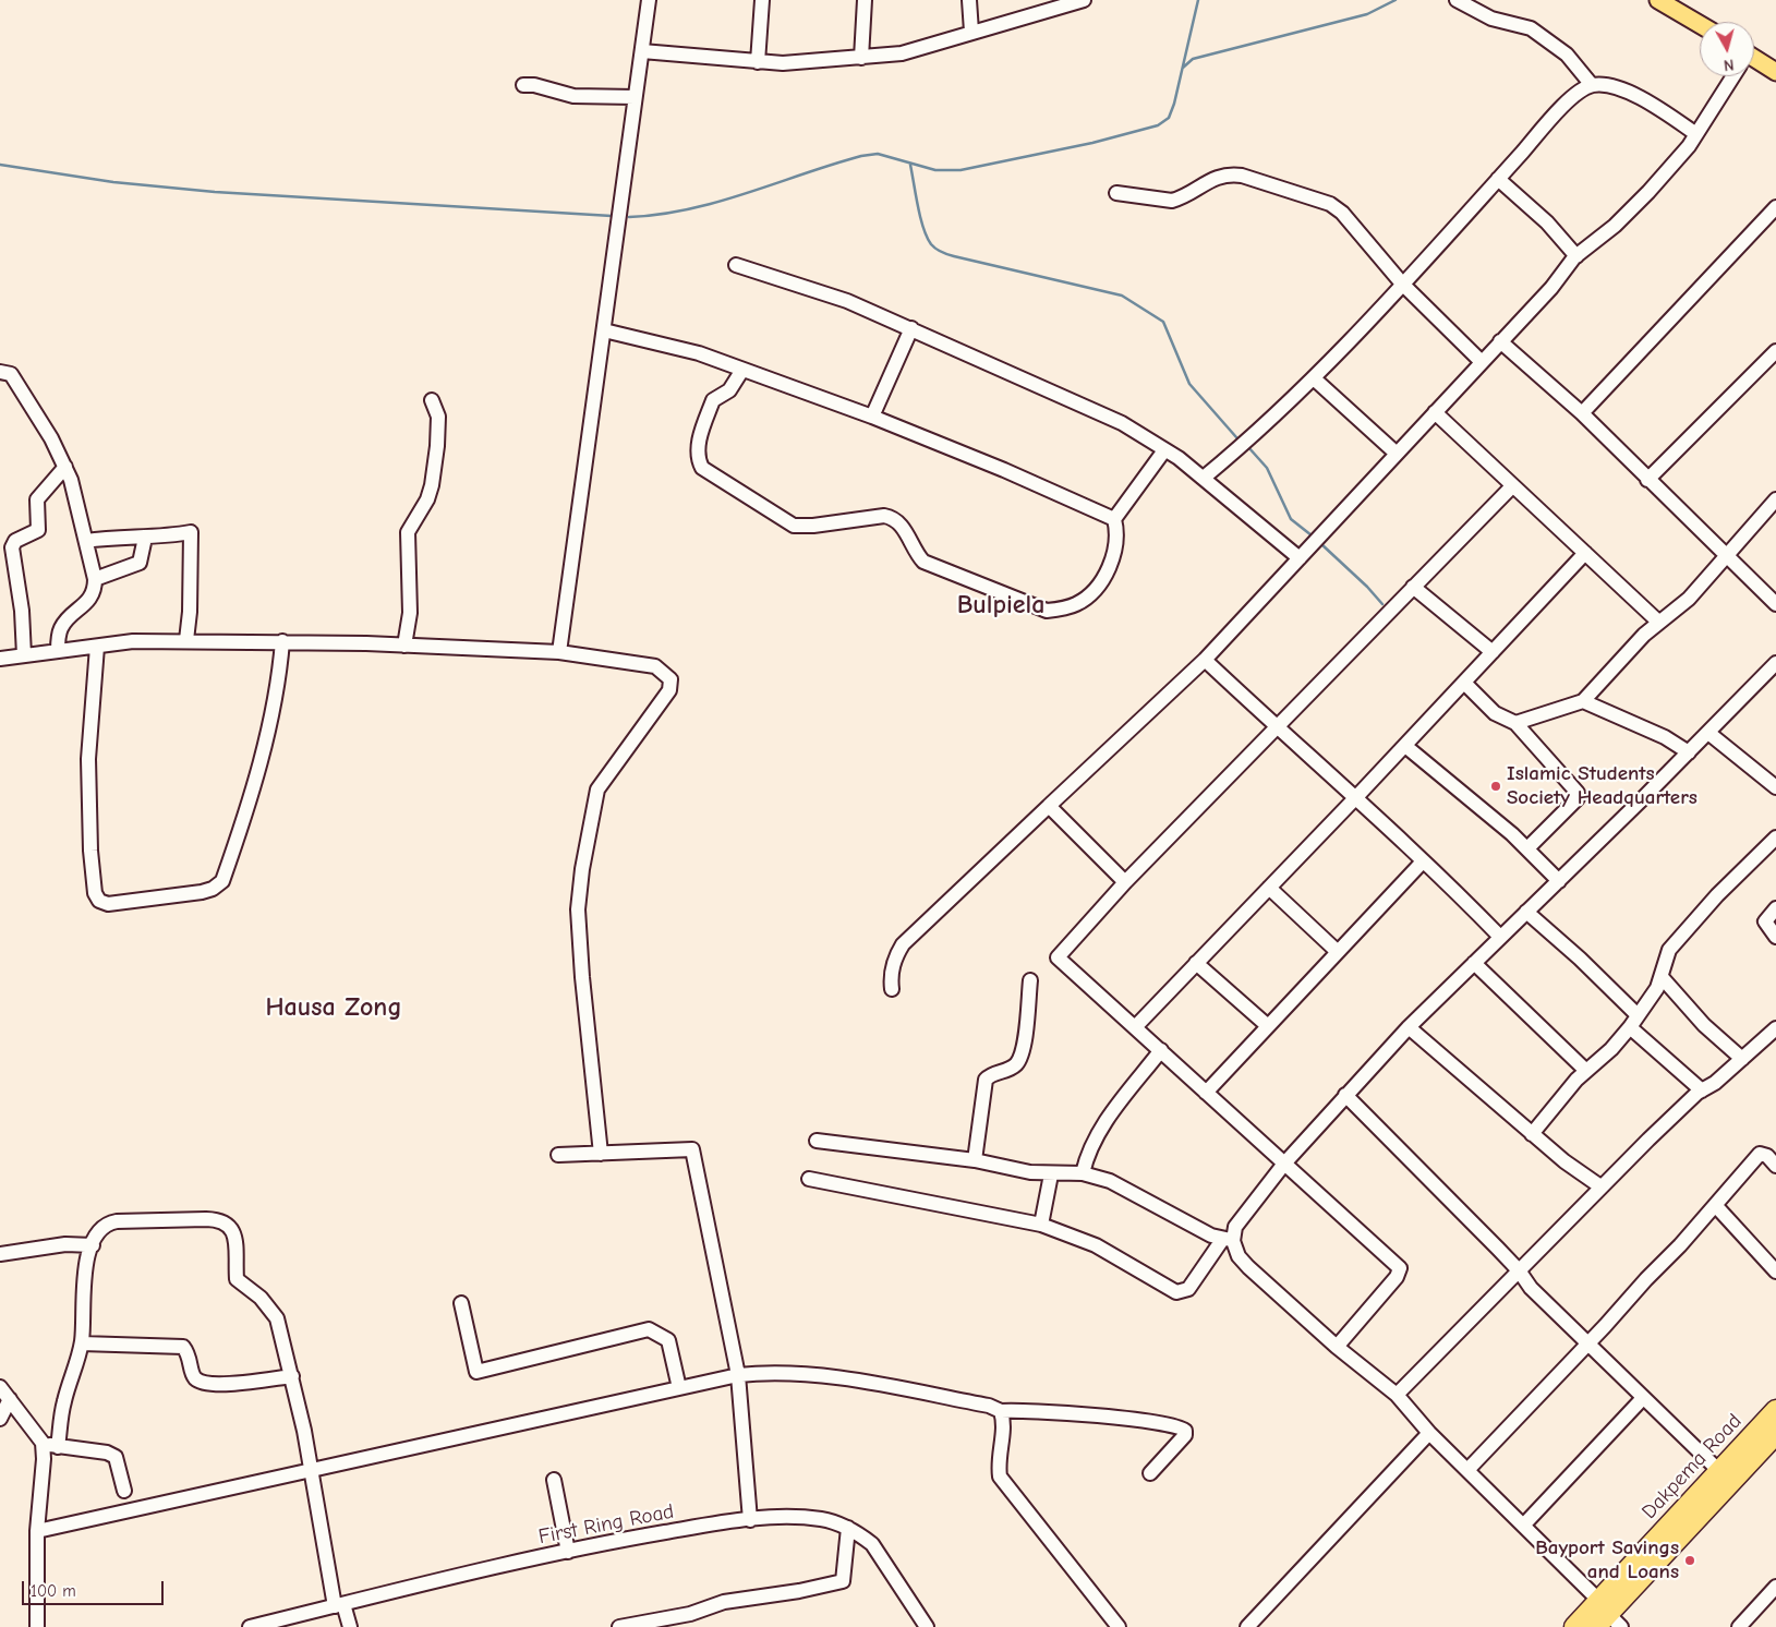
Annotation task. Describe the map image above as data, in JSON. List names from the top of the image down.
{
  "streets": {
    "highway": ["Dakpema Road"],
    "street": ["First Ring Road"]
  },
  "districts": ["Bulpiela", "Hausa Zong"],
  "places": ["Islamic Students Society Headquarters", "Bayport Savings and Loans"],
  "scale_bar": "100 m",
  "north": "bottom"
}
